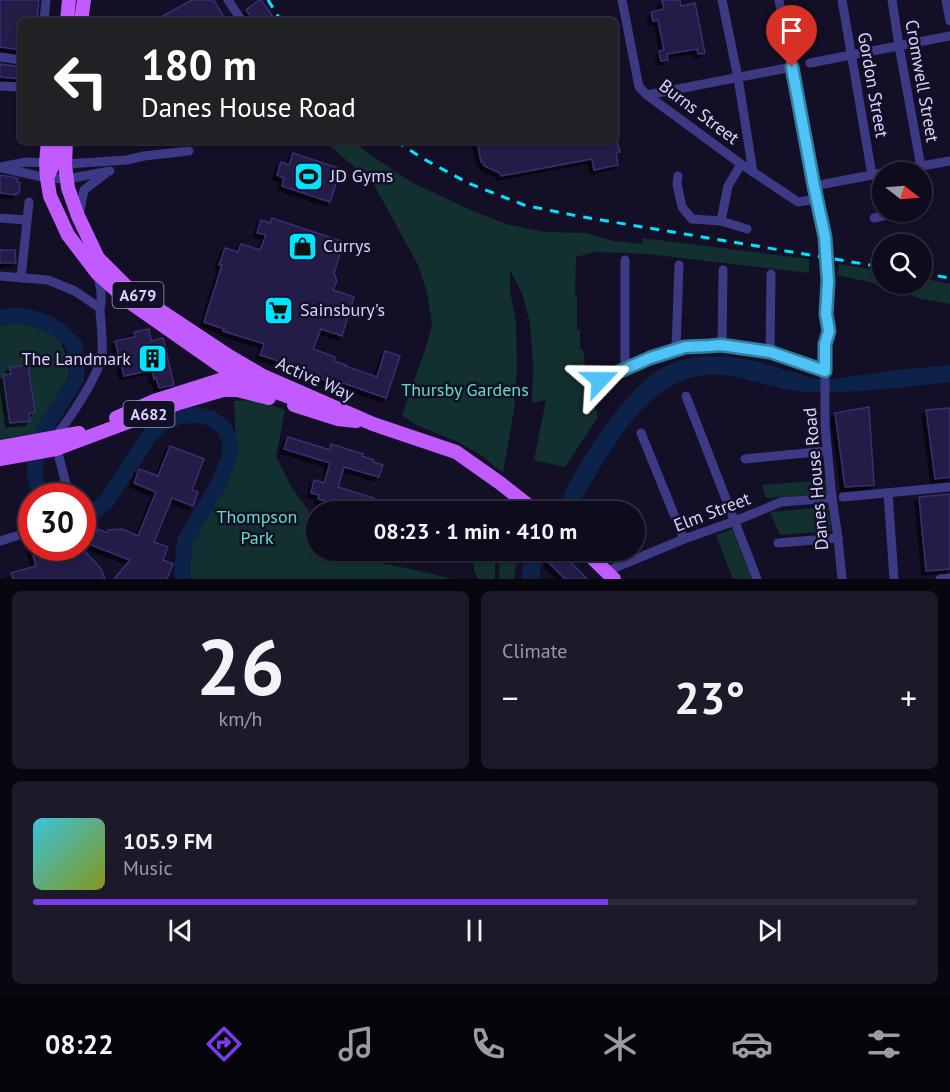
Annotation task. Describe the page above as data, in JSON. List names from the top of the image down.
{
  "streets": {
    "main road": ["A679", "Active Way", "A682"],
    "street": [
      "Cromwell Street",
      "Gordon Street",
      "Burns Street",
      "Danes House Road",
      "Elm Street"
    ]
  },
  "crossings": [
    ["Burns Street", "Danes House Road"],
    ["A679", "Active Way"],
    ["Active Way", "A682"],
    ["Danes House Road", "Elm Street"]
  ],
  "parks": ["Thursby Gardens", "Thompson Park"],
  "places": {
    "sports": ["JD Gyms"],
    "shop": ["Currys"],
    "supermarket": ["Sainsbury's"],
    "building": ["The Landmark"]
  },
  "north": "right",
  "page": {
    "turn": ["180 m", "Danes House Road"],
    "limit": "30",
    "trip": "08:23 · 1 min · 410 m",
    "tile": [
      ["26", "km/h"],
      "Climate"
    ],
    "heat": ["−", "23°", "+"],
    "song": ["105.9 FM", "Music"],
    "tabs": "08:22"
  }
}
